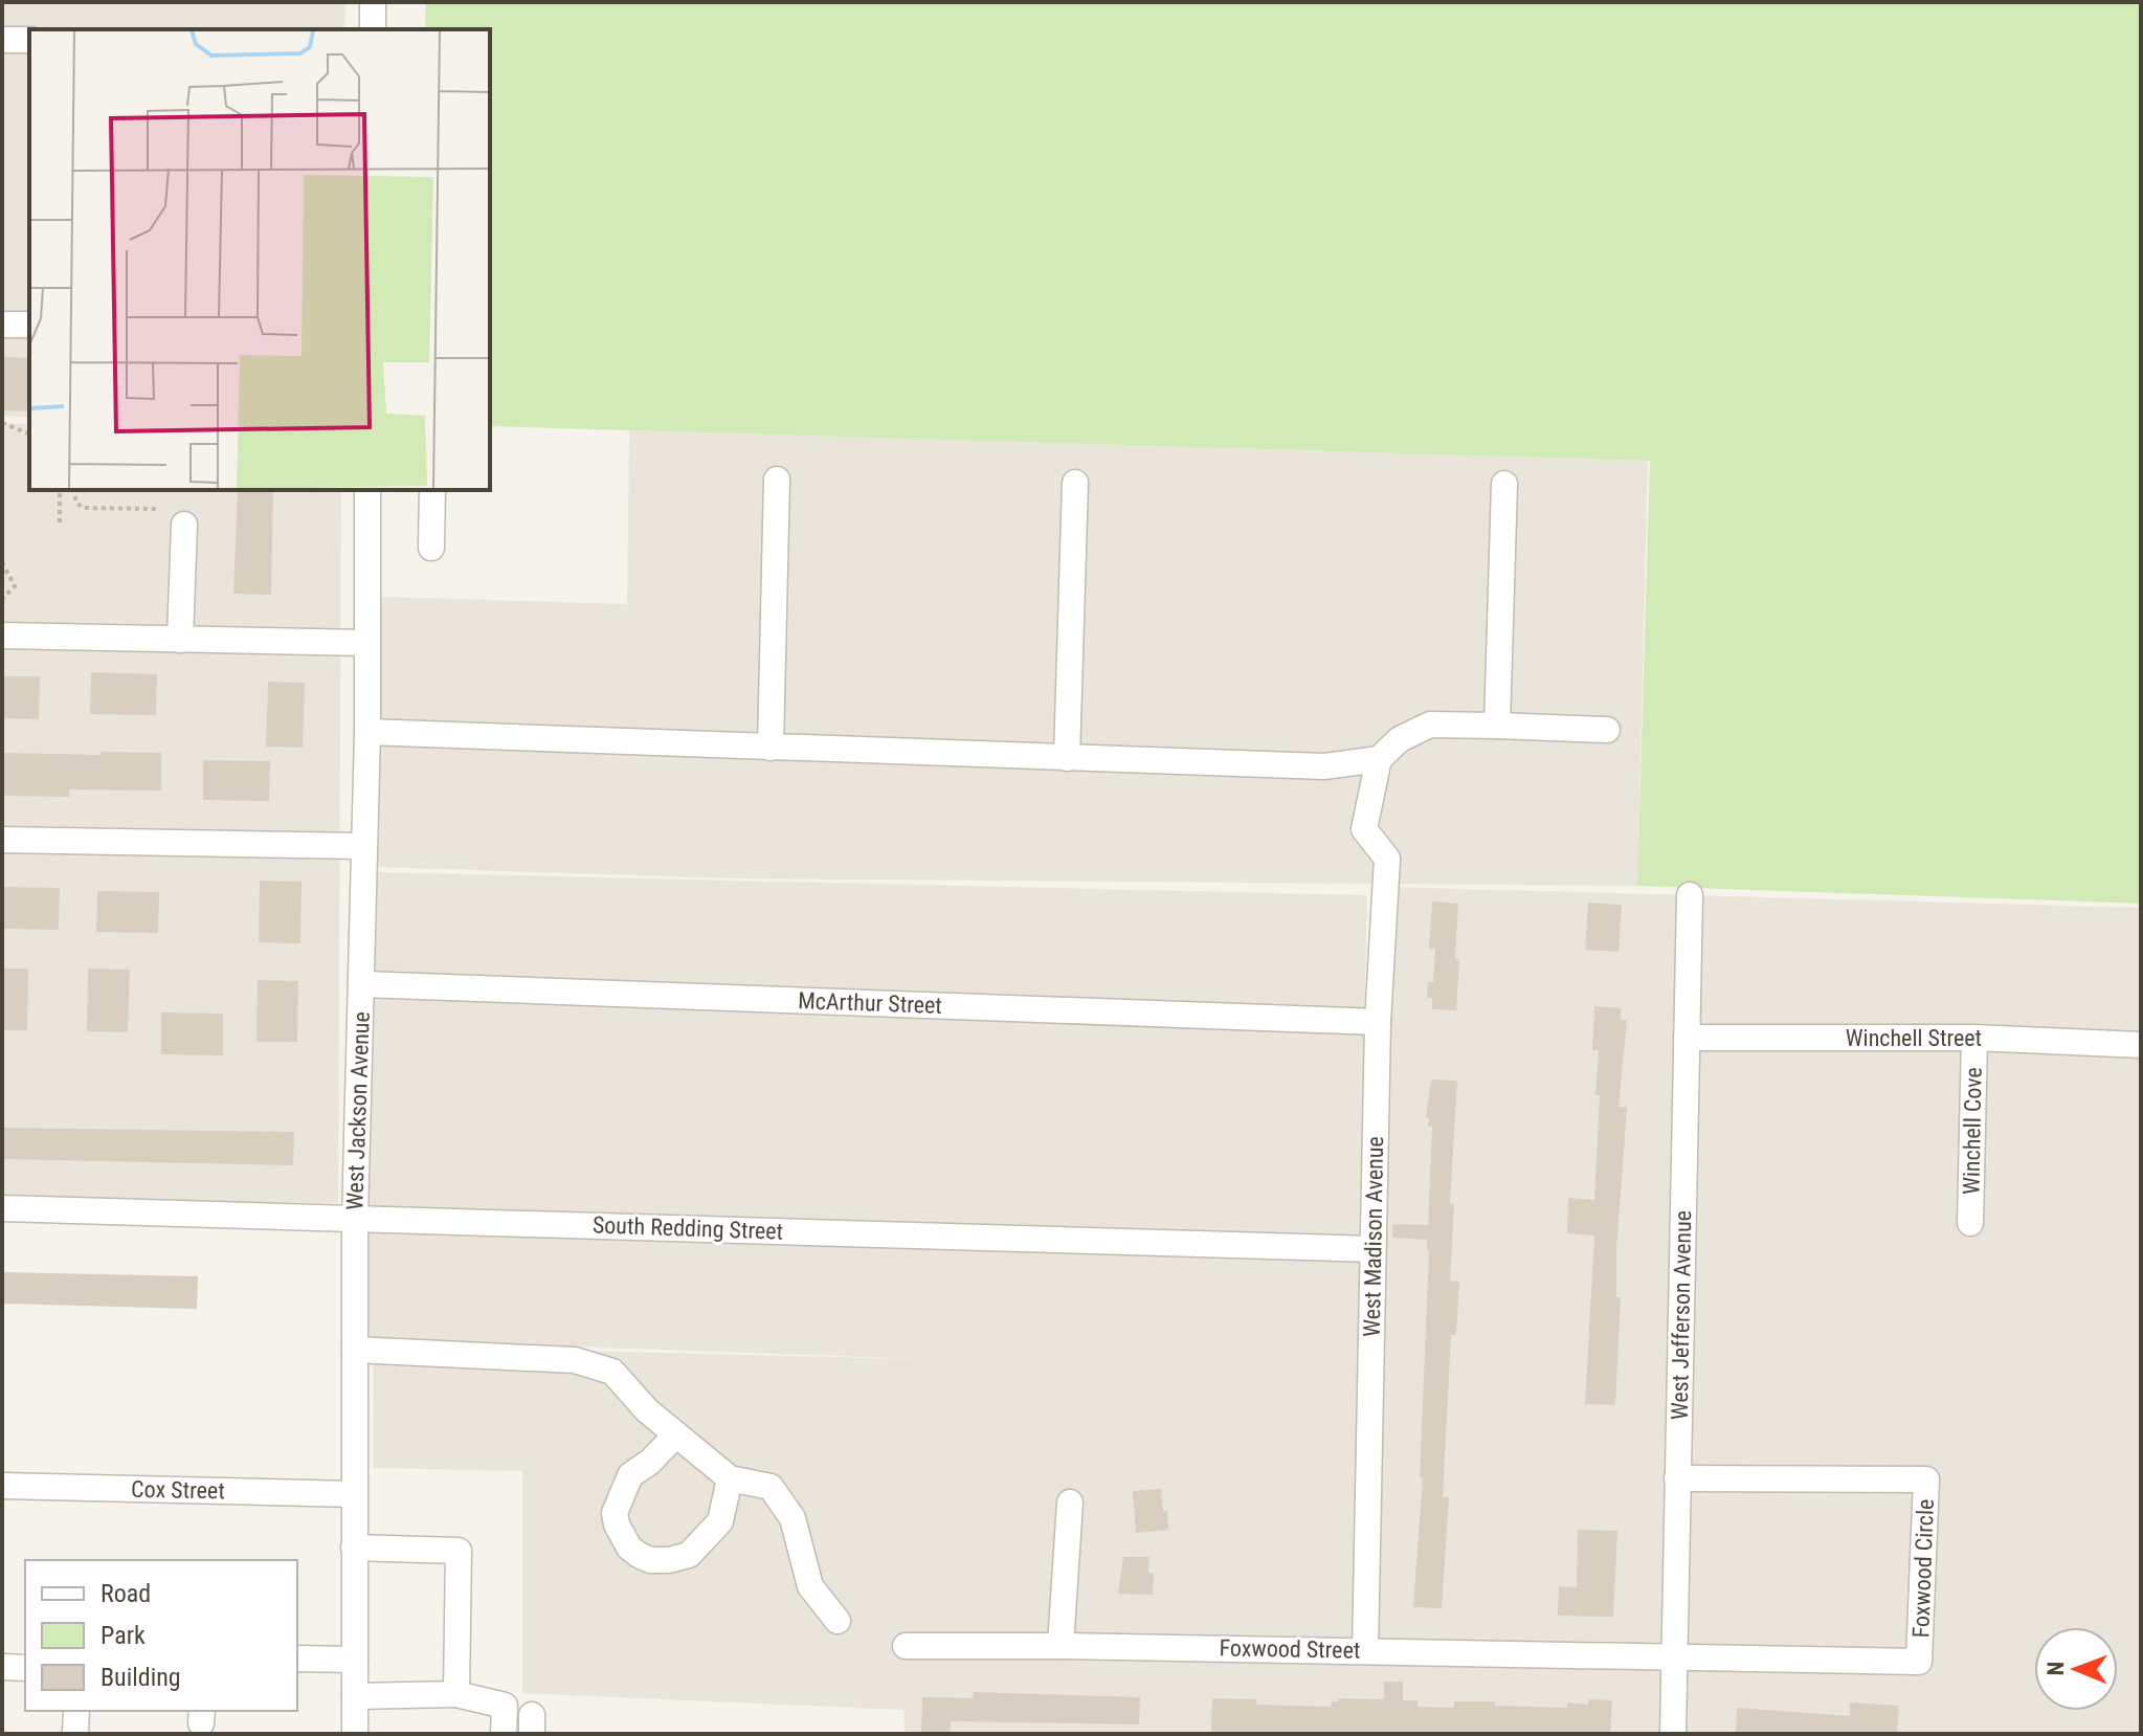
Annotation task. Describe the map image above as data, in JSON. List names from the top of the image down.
{
  "streets": {
    "street": [
      "McArthur Street",
      "Winchell Street",
      "West Jackson Avenue",
      "Winchell Cove",
      "South Redding Street",
      "West Madison Avenue",
      "West Jefferson Avenue",
      "Cox Street",
      "Foxwood Circle",
      "Foxwood Street"
    ]
  },
  "crossings": [
    ["McArthur Street", "West Jackson Avenue"],
    ["McArthur Street", "West Madison Avenue"],
    ["Winchell Street", "Winchell Cove"],
    ["Winchell Street", "West Jefferson Avenue"],
    ["West Jackson Avenue", "South Redding Street"],
    ["West Jackson Avenue", "Cox Street"],
    ["South Redding Street", "West Madison Avenue"],
    ["West Madison Avenue", "Foxwood Street"],
    ["West Jefferson Avenue", "Foxwood Circle"],
    ["West Jefferson Avenue", "Foxwood Street"],
    ["Foxwood Circle", "Foxwood Street"]
  ],
  "legend": ["Road", "Park", "Building"],
  "north": "left"
}
